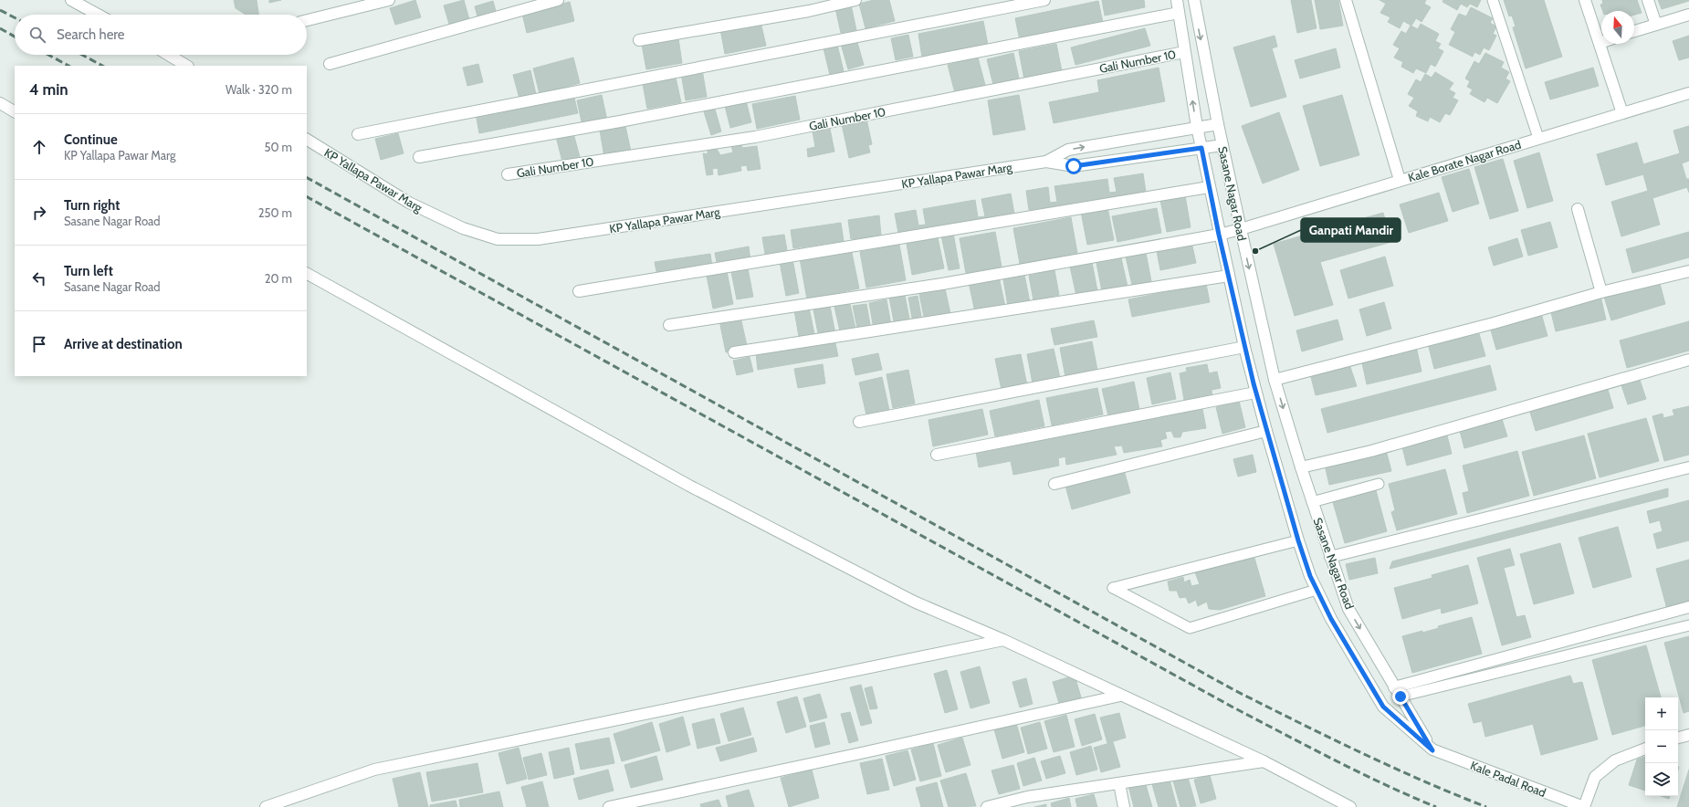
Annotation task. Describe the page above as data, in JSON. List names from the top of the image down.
{
  "streets": {
    "street": [
      "Gali Number 10",
      "Kale Borate Nagar Road",
      "KP Yallapa Pawar Marg",
      "Sasane Nagar Road",
      "Kale Padal Road"
    ]
  },
  "crossings": [
    ["Gali Number 10", "Sasane Nagar Road"],
    ["Kale Borate Nagar Road", "Sasane Nagar Road"],
    ["KP Yallapa Pawar Marg", "Sasane Nagar Road"],
    ["Sasane Nagar Road", "Kale Padal Road"]
  ],
  "places": ["Ganpati Mandir"],
  "north": "top",
  "page": {
    "search": "Search here",
    "heading": ["4 min", "Walk · 320 m"],
    "list": [
      ["Continue", "KP Yallapa Pawar Marg", "50 m"],
      ["Turn right", "Sasane Nagar Road", "250 m"],
      ["Turn left", "Sasane Nagar Road", "20 m"],
      "Arrive at destination"
    ],
    "map_buttons": ["+", "−"]
  }
}
